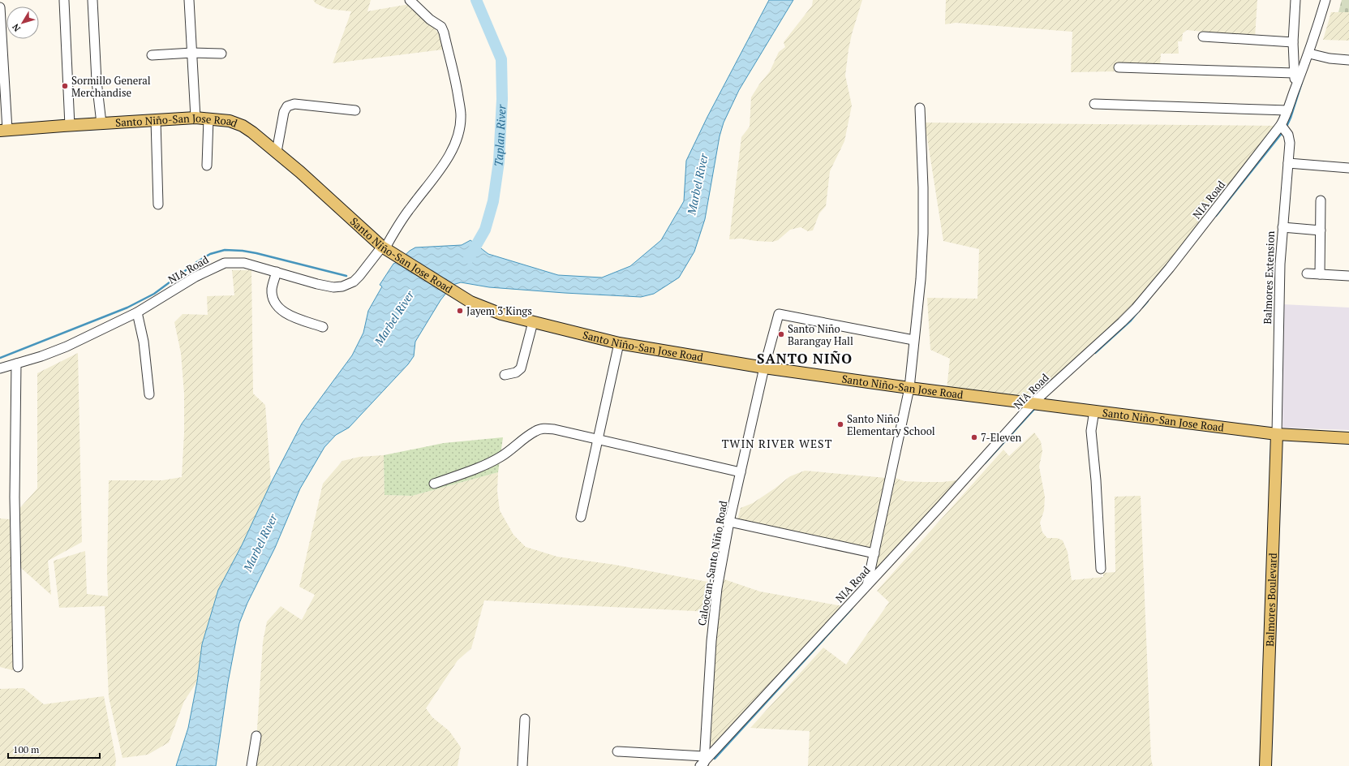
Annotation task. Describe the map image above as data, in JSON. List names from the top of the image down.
{
  "streets": {
    "main road": ["Santo Niño-San Jose Road", "Balmores Boulevard"],
    "street": ["NIA Road", "Balmores Extension", "Caloocan-Santo Niño Road"]
  },
  "crossings": [
    ["Santo Niño-San Jose Road", "NIA Road"],
    ["Santo Niño-San Jose Road", "Balmores Extension"],
    ["Santo Niño-San Jose Road", "Caloocan-Santo Niño Road"],
    ["Santo Niño-San Jose Road", "Balmores Boulevard"],
    ["NIA Road", "Balmores Extension"],
    ["NIA Road", "Caloocan-Santo Niño Road"],
    ["Balmores Extension", "Balmores Boulevard"]
  ],
  "districts": ["SANTO NIÑO", "TWIN RIVER WEST"],
  "water": ["Taplan River", "Marbel River"],
  "places": [
    "Sormillo General Merchandise",
    "Jayem 3 Kings",
    "Santo Niño Barangay Hall",
    "Santo Niño Elementary School",
    "7-Eleven"
  ],
  "scale_bar": "100 m",
  "north": "bottom left"
}
